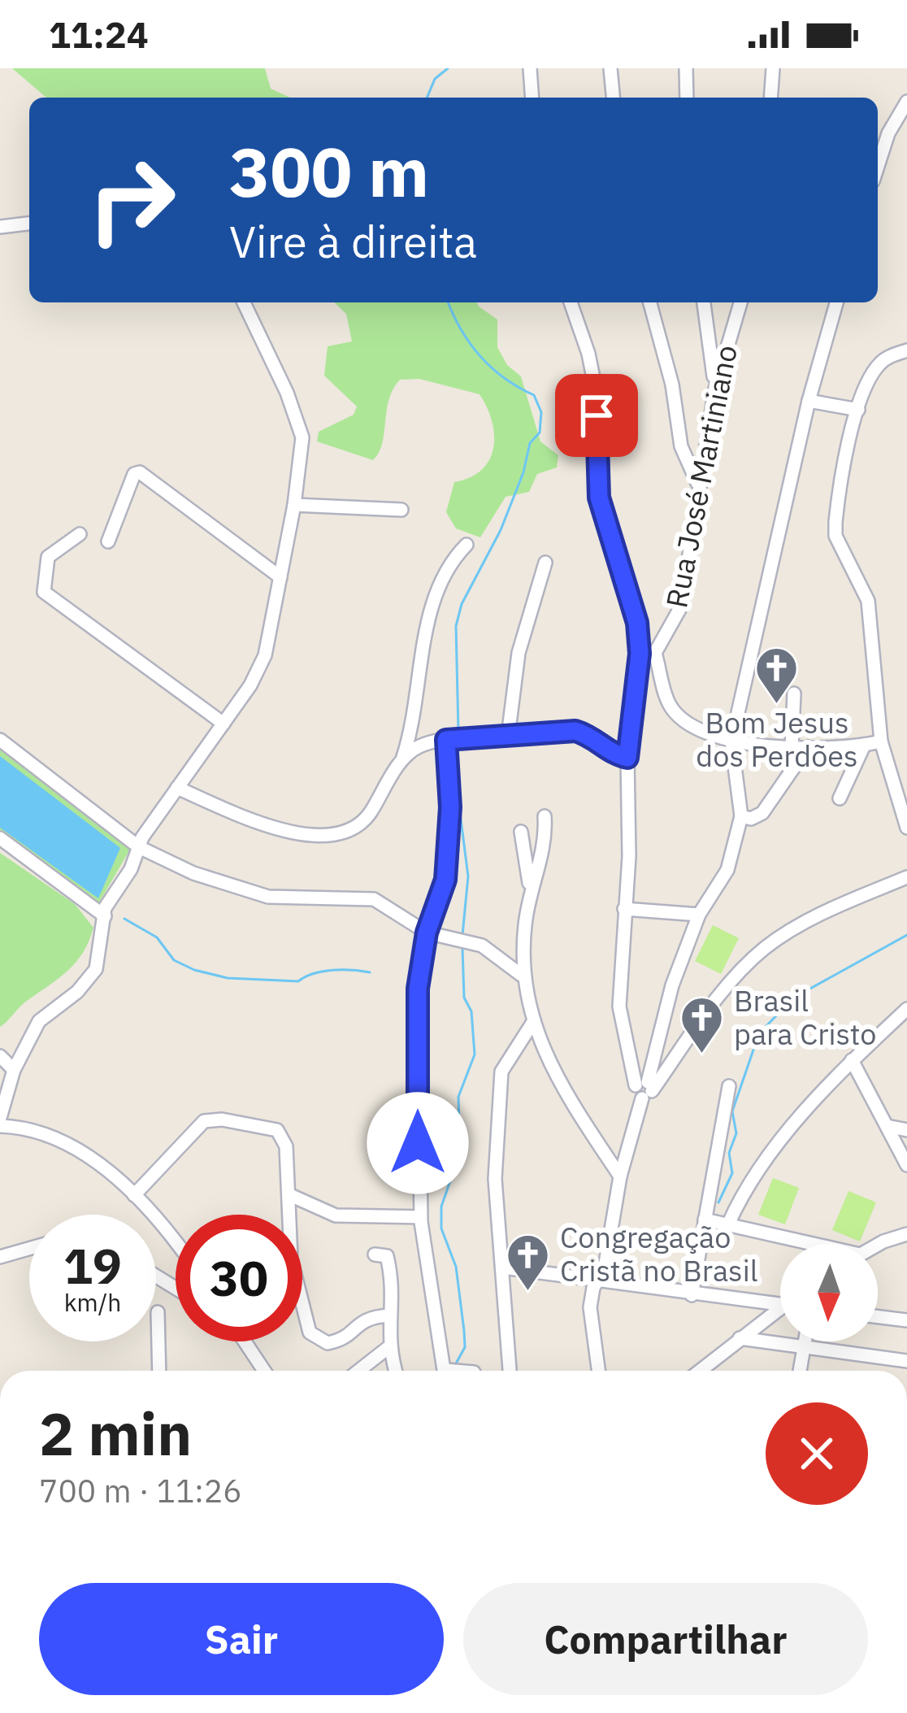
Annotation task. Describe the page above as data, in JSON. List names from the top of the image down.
{
  "streets": {
    "street": ["Rua José Martiniano"]
  },
  "places": {
    "church": ["Bom Jesus dos Perdões", "Brasil para Cristo", "Congregação Cristã no Brasil"]
  },
  "north": "bottom",
  "page": {
    "status": "11:24",
    "turn": ["300 m", "Vire à direita"],
    "speed": "19 km/h",
    "limit": "30",
    "heading": ["2 min", "700 m · 11:26"],
    "buttons": ["Sair", "Compartilhar"]
  }
}
